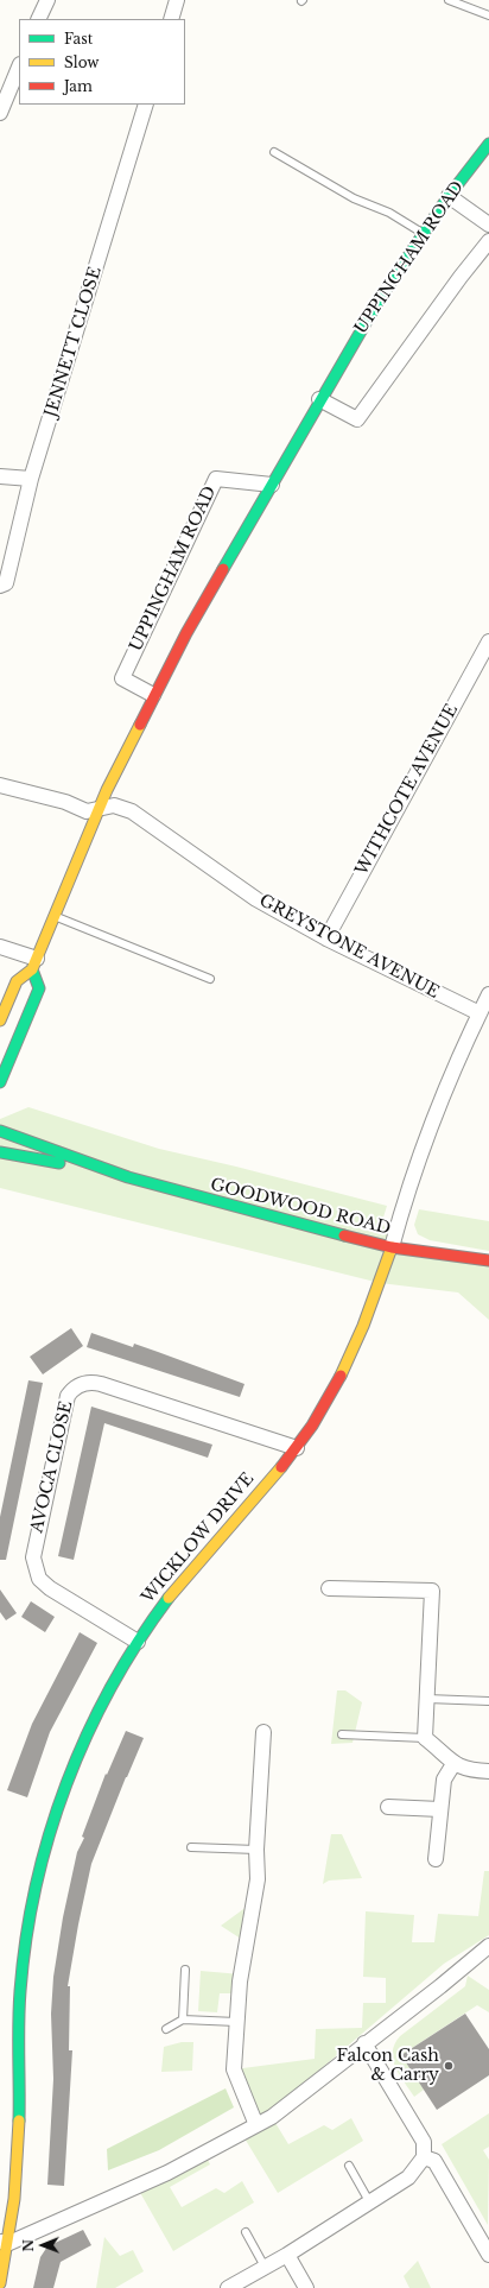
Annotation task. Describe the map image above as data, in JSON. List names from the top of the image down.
{
  "streets": {
    "main road": ["UPPINGHAM ROAD", "GOODWOOD ROAD", "WICKLOW DRIVE"],
    "street": [
      "JENNETT CLOSE",
      "WITHCOTE AVENUE",
      "GREYSTONE AVENUE",
      "AVOCA CLOSE"
    ]
  },
  "crossings": [
    ["UPPINGHAM ROAD", "GREYSTONE AVENUE"],
    ["WITHCOTE AVENUE", "GREYSTONE AVENUE"],
    ["GOODWOOD ROAD", "WICKLOW DRIVE"],
    ["AVOCA CLOSE", "WICKLOW DRIVE"]
  ],
  "places": ["Falcon Cash & Carry"],
  "legend": ["Fast", "Slow", "Jam"],
  "north": "left"
}
